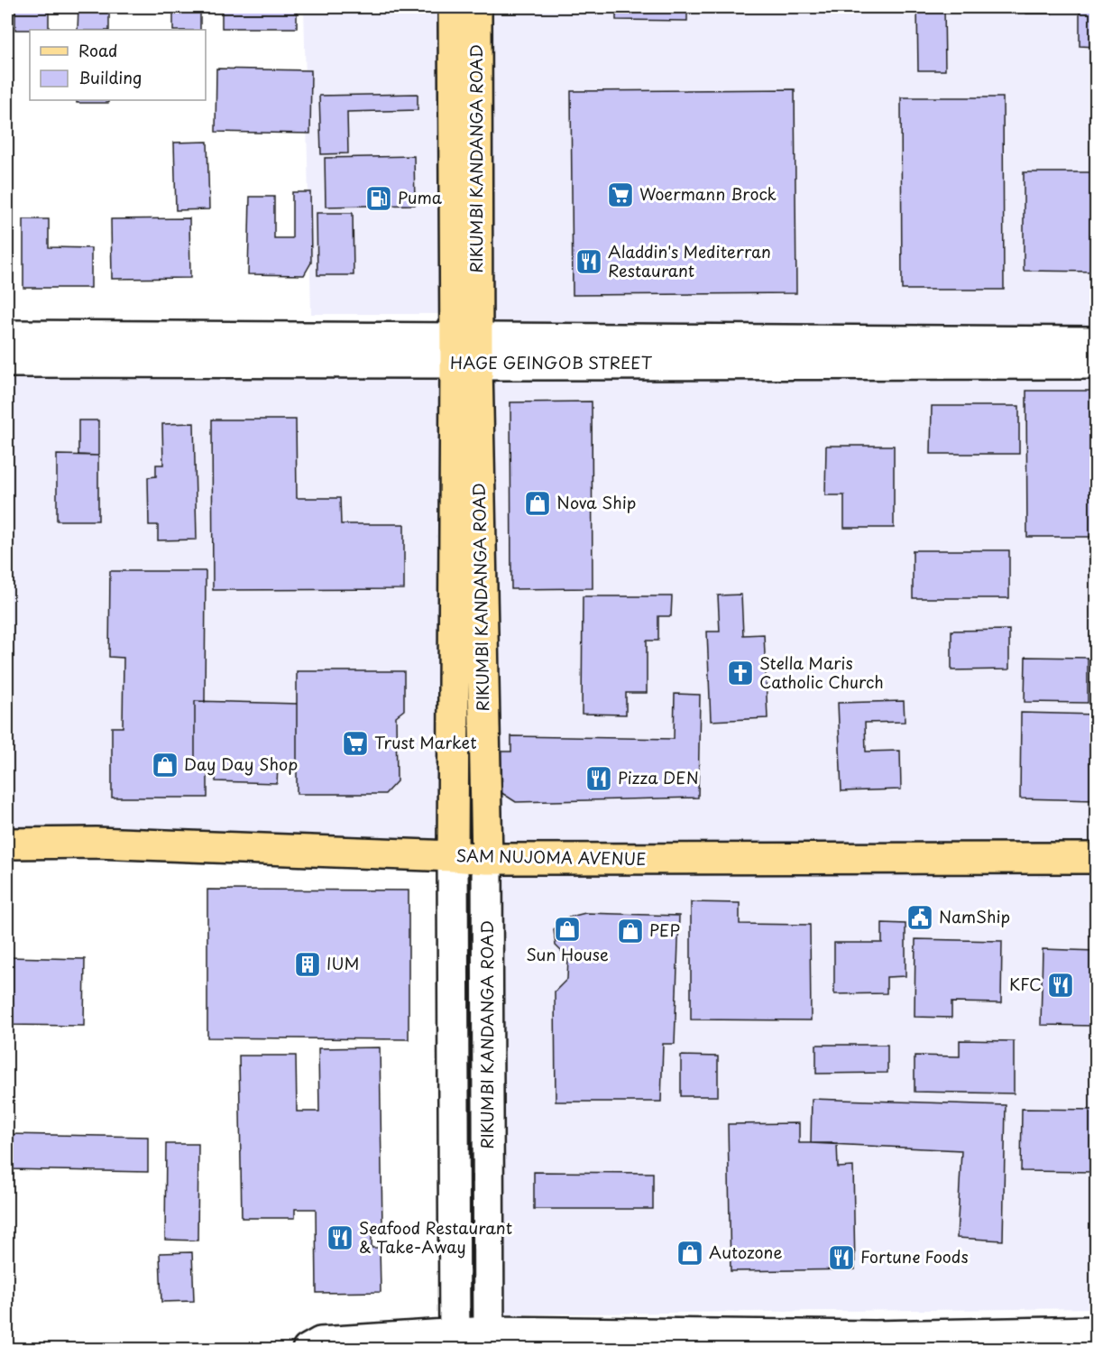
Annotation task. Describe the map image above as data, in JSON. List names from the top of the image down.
{
  "streets": {
    "main road": ["RIKUMBI KANDANGA ROAD", "SAM NUJOMA AVENUE"],
    "street": ["HAGE GEINGOB STREET"]
  },
  "crossings": [
    ["RIKUMBI KANDANGA ROAD", "HAGE GEINGOB STREET"],
    ["RIKUMBI KANDANGA ROAD", "SAM NUJOMA AVENUE"]
  ],
  "places": {
    "supermarket": ["Woermann Brock", "Trust Market"],
    "fuel station": ["Puma"],
    "restaurant": [
      "Aladdin's Mediterran Restaurant",
      "Pizza DEN",
      "KFC",
      "Seafood Restaurant & Take-Away",
      "Fortune Foods"
    ],
    "shop": [
      "Nova Ship",
      "Day Day Shop",
      "Sun House",
      "PEP",
      "Autozone"
    ],
    "church": ["Stella Maris Catholic Church"],
    "public building": ["NamShip"],
    "building": ["IUM"]
  },
  "legend": ["Road", "Building"]
}
